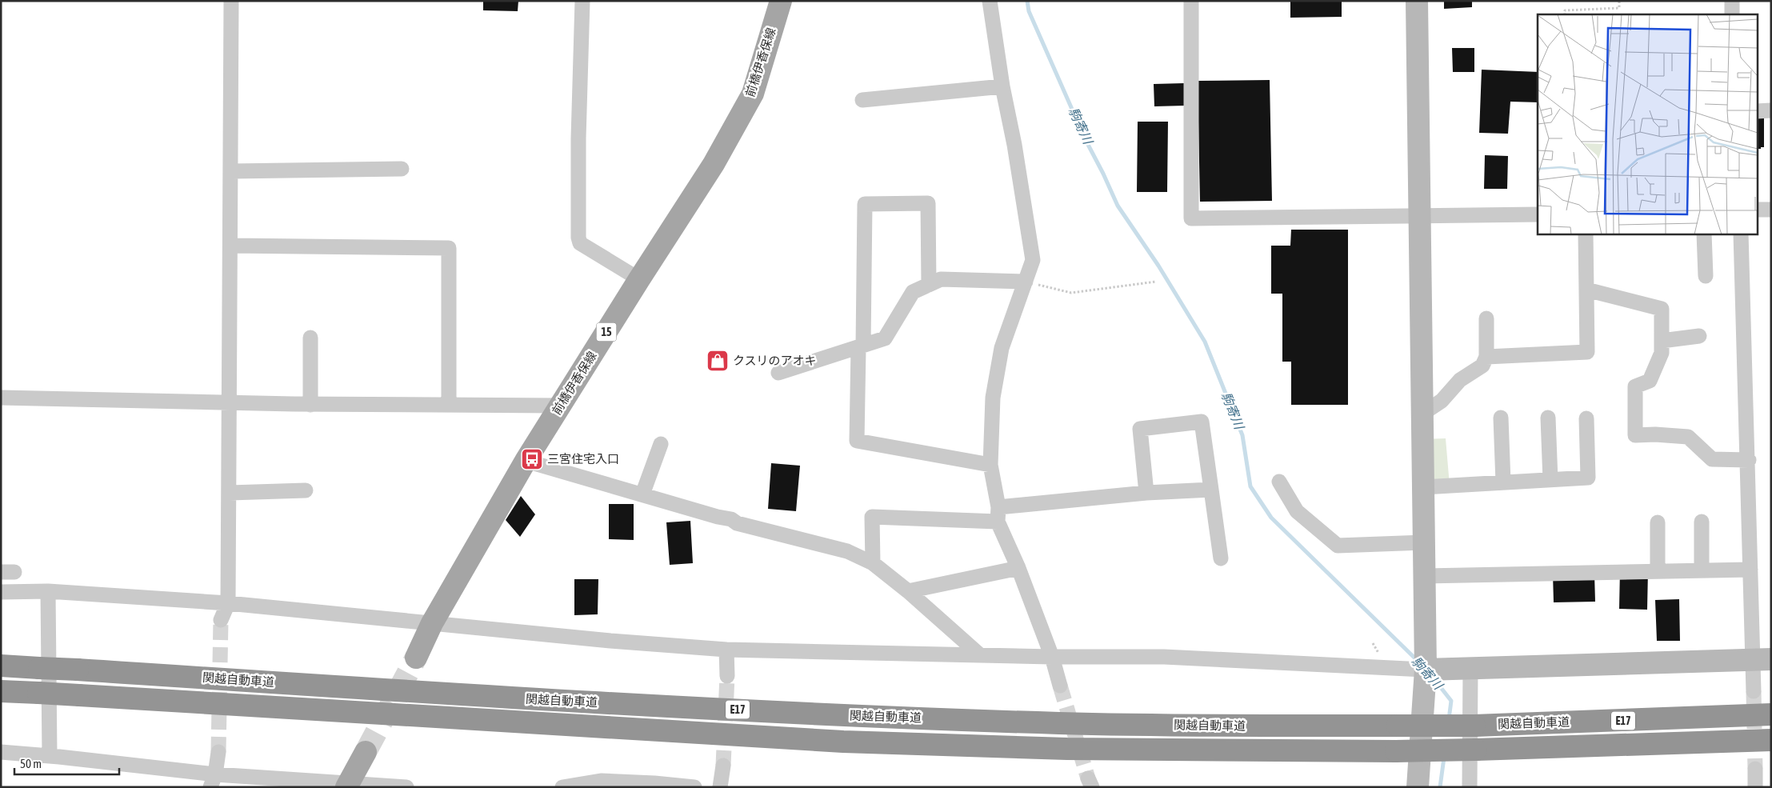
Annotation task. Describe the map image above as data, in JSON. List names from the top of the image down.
{
  "streets": {
    "highway": ["関越自動車道", "E17"],
    "main road": ["前橋伊香保線", "15"]
  },
  "water": ["駒寄川"],
  "places": {
    "shop": ["クスリのアオキ"],
    "bus stop": ["三宮住宅入口"]
  },
  "scale_bar": "50 m"
}
